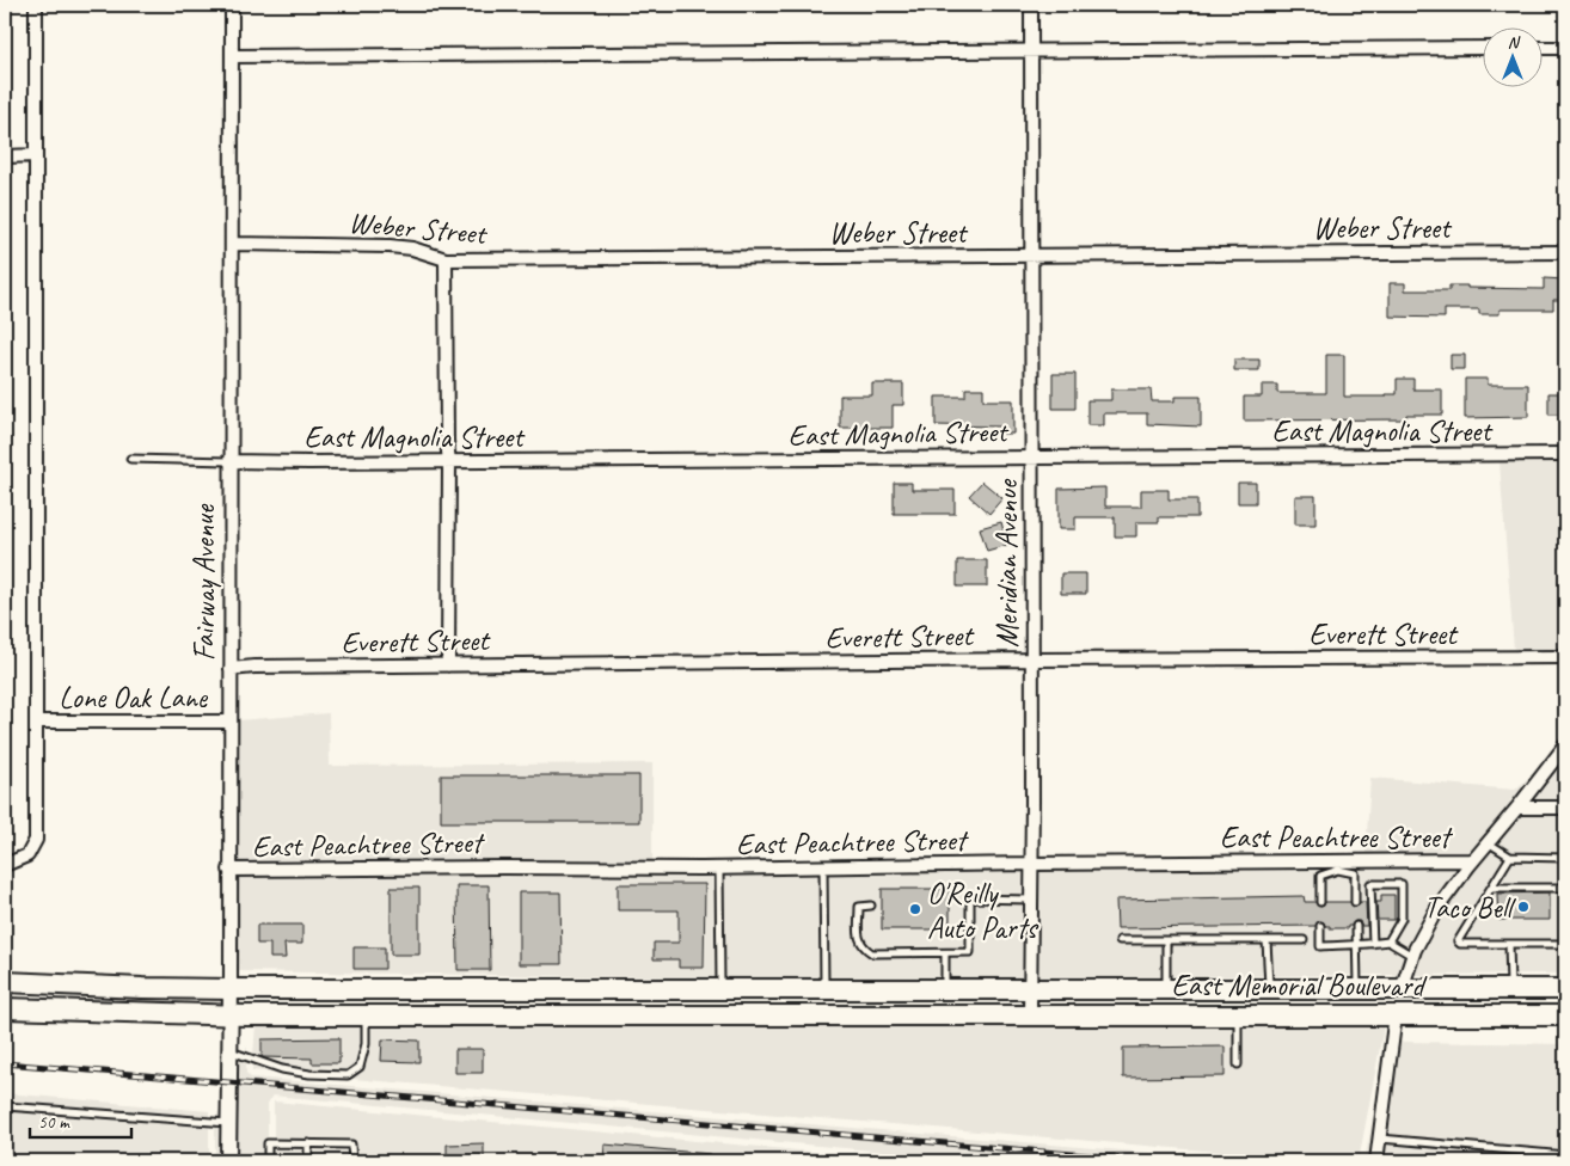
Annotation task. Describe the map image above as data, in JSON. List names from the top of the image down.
{
  "streets": {
    "main road": ["East Memorial Boulevard"],
    "street": [
      "Weber Street",
      "East Magnolia Street",
      "Meridian Avenue",
      "Fairway Avenue",
      "Everett Street",
      "Lone Oak Lane",
      "East Peachtree Street"
    ]
  },
  "crossings": [
    ["Weber Street", "Meridian Avenue"],
    ["Weber Street", "Fairway Avenue"],
    ["East Magnolia Street", "Meridian Avenue"],
    ["East Magnolia Street", "Fairway Avenue"],
    ["Meridian Avenue", "Everett Street"],
    ["Meridian Avenue", "East Peachtree Street"],
    ["Meridian Avenue", "East Memorial Boulevard"],
    ["Fairway Avenue", "Everett Street"],
    ["Fairway Avenue", "Lone Oak Lane"],
    ["Fairway Avenue", "East Peachtree Street"],
    ["Fairway Avenue", "East Memorial Boulevard"]
  ],
  "places": ["Taco Bell", "O'Reilly Auto Parts"],
  "scale_bar": "50 m",
  "north": "top"
}
